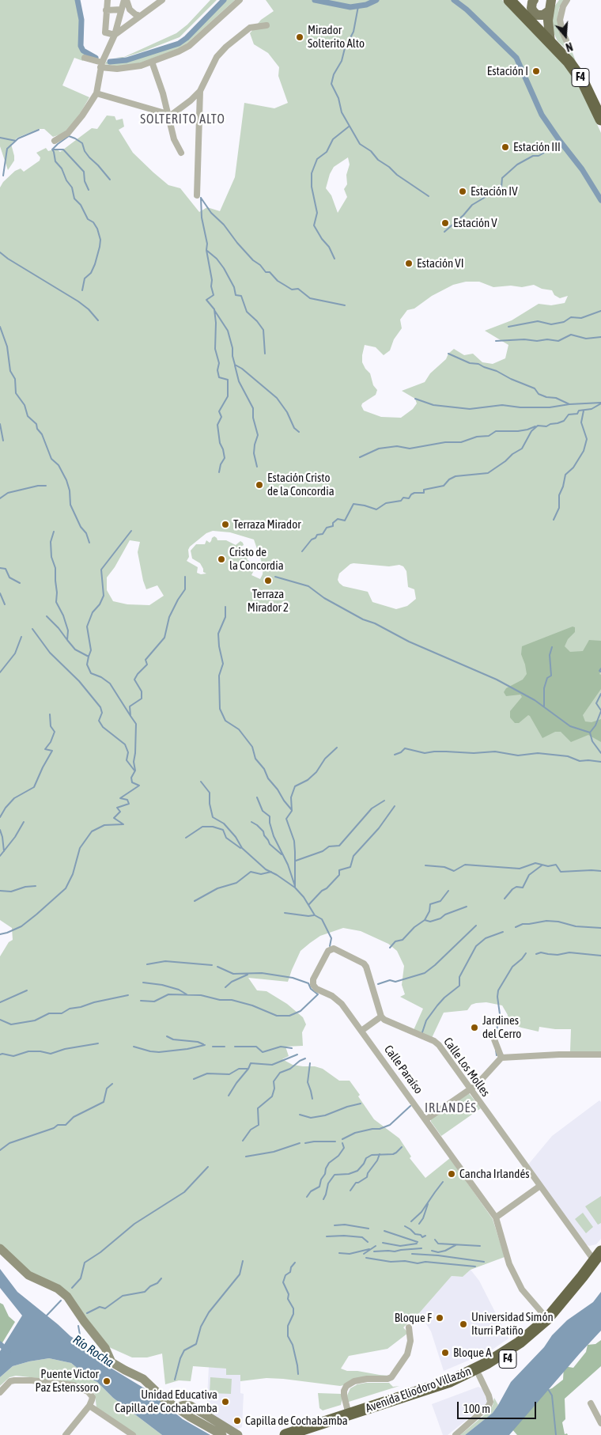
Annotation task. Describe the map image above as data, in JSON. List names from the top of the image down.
{
  "streets": {
    "highway": ["F4", "Avenida Eliodoro Villazón"],
    "street": ["Calle Los Molles", "Calle Paraíso"]
  },
  "crossings": [
    ["Calle Los Molles", "Calle Paraíso"],
    ["Calle Los Molles", "Avenida Eliodoro Villazón"],
    ["Calle Paraíso", "Avenida Eliodoro Villazón"]
  ],
  "districts": ["SOLTERITO ALTO", "IRLANDÉS"],
  "water": ["Río Rocha"],
  "places": [
    "Mirador Solterito Alto",
    "Estación I",
    "Estación III",
    "Estación IV",
    "Estación V",
    "Estación VI",
    "Estación Cristo de la Concordia",
    "Terraza Mirador",
    "Cristo de la Concordia",
    "Terraza Mirador 2",
    "Jardines del Cerro",
    "Cancha Irlandés",
    "Bloque F",
    "Universidad Simón Iturri Patiño",
    "Bloque A",
    "Puente Victor Paz Estenssoro",
    "Unidad Educativa Capilla de Cochabamba",
    "Capilla de Cochabamba"
  ],
  "scale_bar": "100 m",
  "north": "bottom"
}
